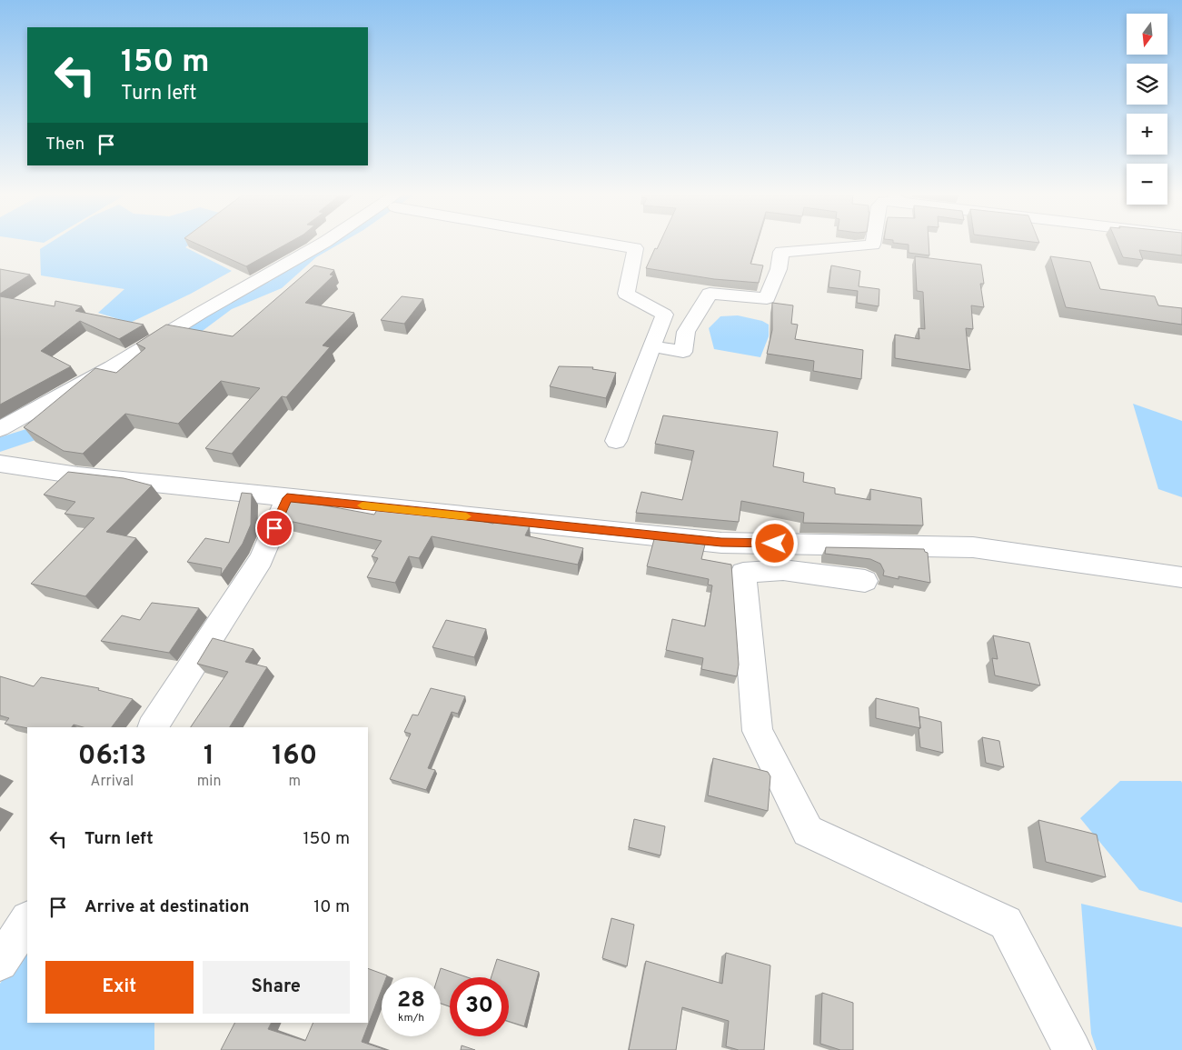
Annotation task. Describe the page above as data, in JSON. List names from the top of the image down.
{
  "north": "bottom",
  "page": {
    "map_buttons": ["+", "−"],
    "turn": ["150 m", "Turn left"],
    "then": "Then",
    "eta": [
      "06:13",
      "Arrival",
      "1",
      "min",
      "160",
      "m"
    ],
    "list": [
      {
        "name": "Turn left",
        "value": "150 m"
      },
      {
        "name": "Arrive at destination",
        "value": "10 m"
      }
    ],
    "buttons": ["Exit", "Share"],
    "speed": "28 km/h",
    "limit": "30"
  }
}
